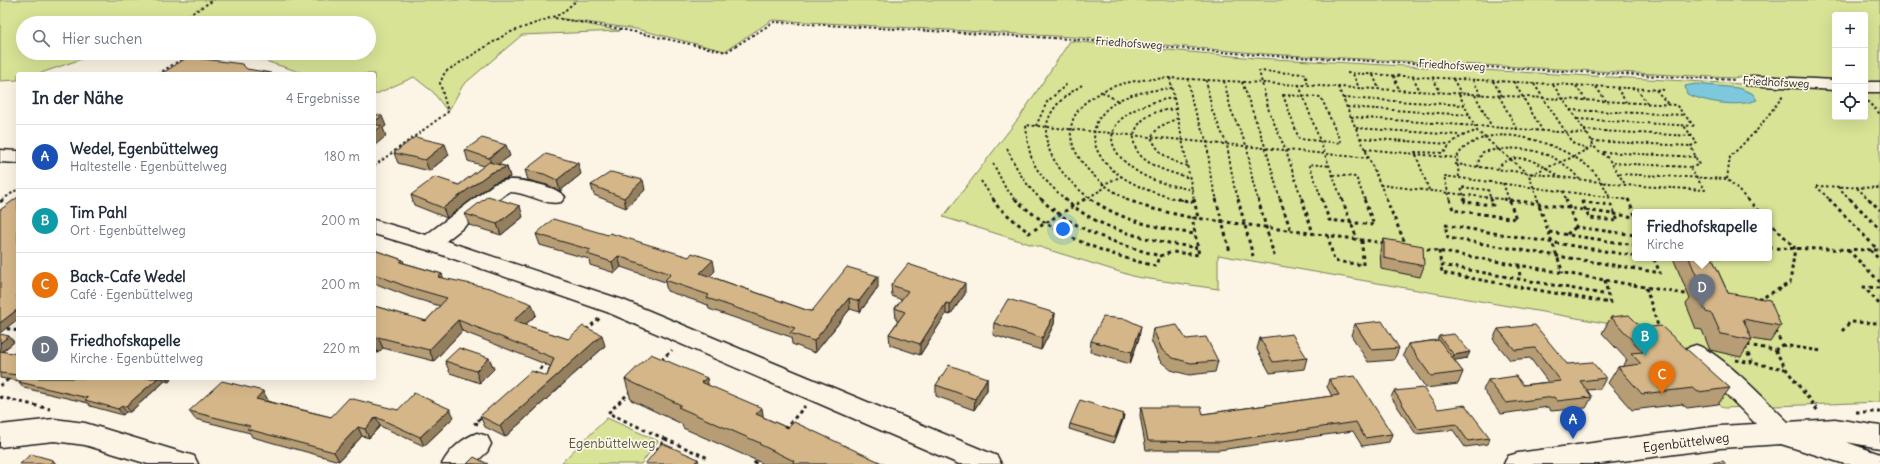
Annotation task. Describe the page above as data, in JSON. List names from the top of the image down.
{
  "streets": {
    "street": ["Friedhofsweg", "Egenbüttelweg"]
  },
  "parks": ["Egenbüttelweg"],
  "page": {
    "map_buttons": ["+", "−"],
    "search": "Hier suchen",
    "heading": ["In der Nähe", "4 Ergebnisse"],
    "list": [
      {
        "mark": "A",
        "name": "Wedel, Egenbüttelweg",
        "note": "Haltestelle · Egenbüttelweg",
        "value": "180 m"
      },
      {
        "mark": "B",
        "name": "Tim Pahl",
        "note": "Ort · Egenbüttelweg",
        "value": "200 m"
      },
      {
        "mark": "C",
        "name": "Back-Cafe Wedel",
        "note": "Café · Egenbüttelweg",
        "value": "200 m"
      },
      {
        "mark": "D",
        "name": "Friedhofskapelle",
        "note": "Kirche · Egenbüttelweg",
        "value": "220 m"
      }
    ],
    "popup": ["Friedhofskapelle", "Kirche"],
    "pins": [
      "D",
      "B",
      "C",
      "A"
    ]
  }
}
